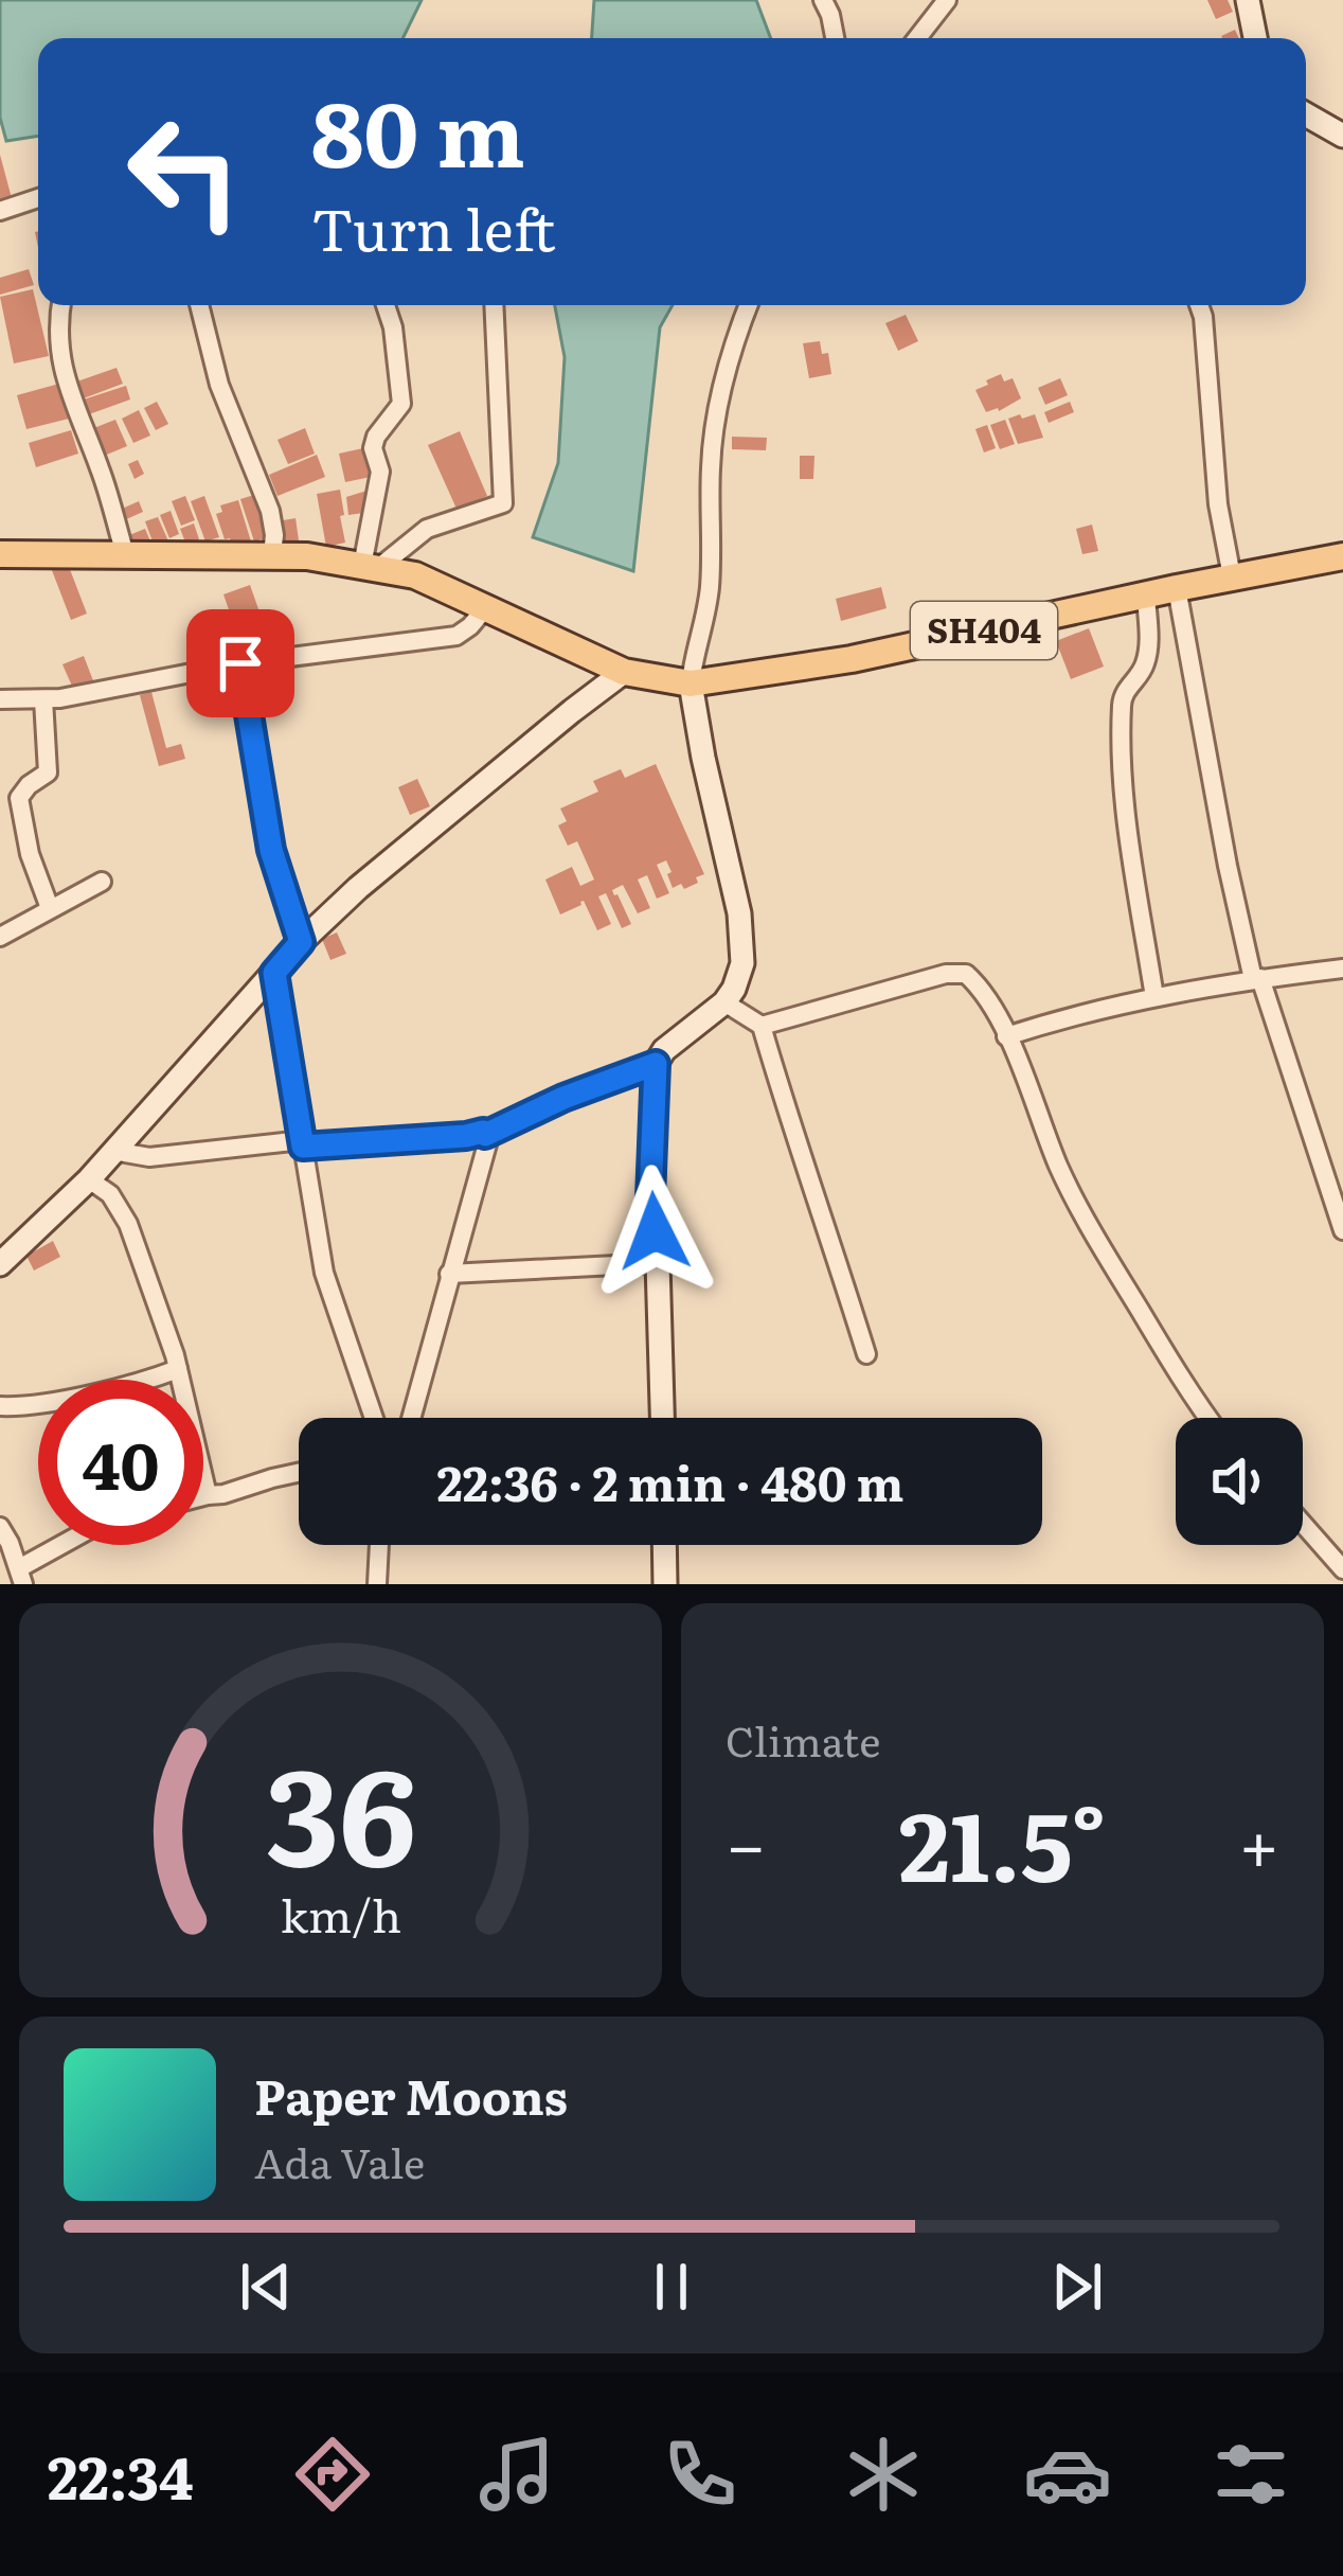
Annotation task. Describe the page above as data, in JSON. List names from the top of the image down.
{
  "streets": {
    "main road": ["SH404"]
  },
  "page": {
    "turn": ["80 m", "Turn left"],
    "limit": "40",
    "trip": "22:36 · 2 min · 480 m",
    "tile": "Climate",
    "heat": ["−", "21.5°", "+"],
    "song": ["Paper Moons", "Ada Vale"],
    "tabs": "22:34",
    "gauge": ["36", "km/h"]
  }
}
